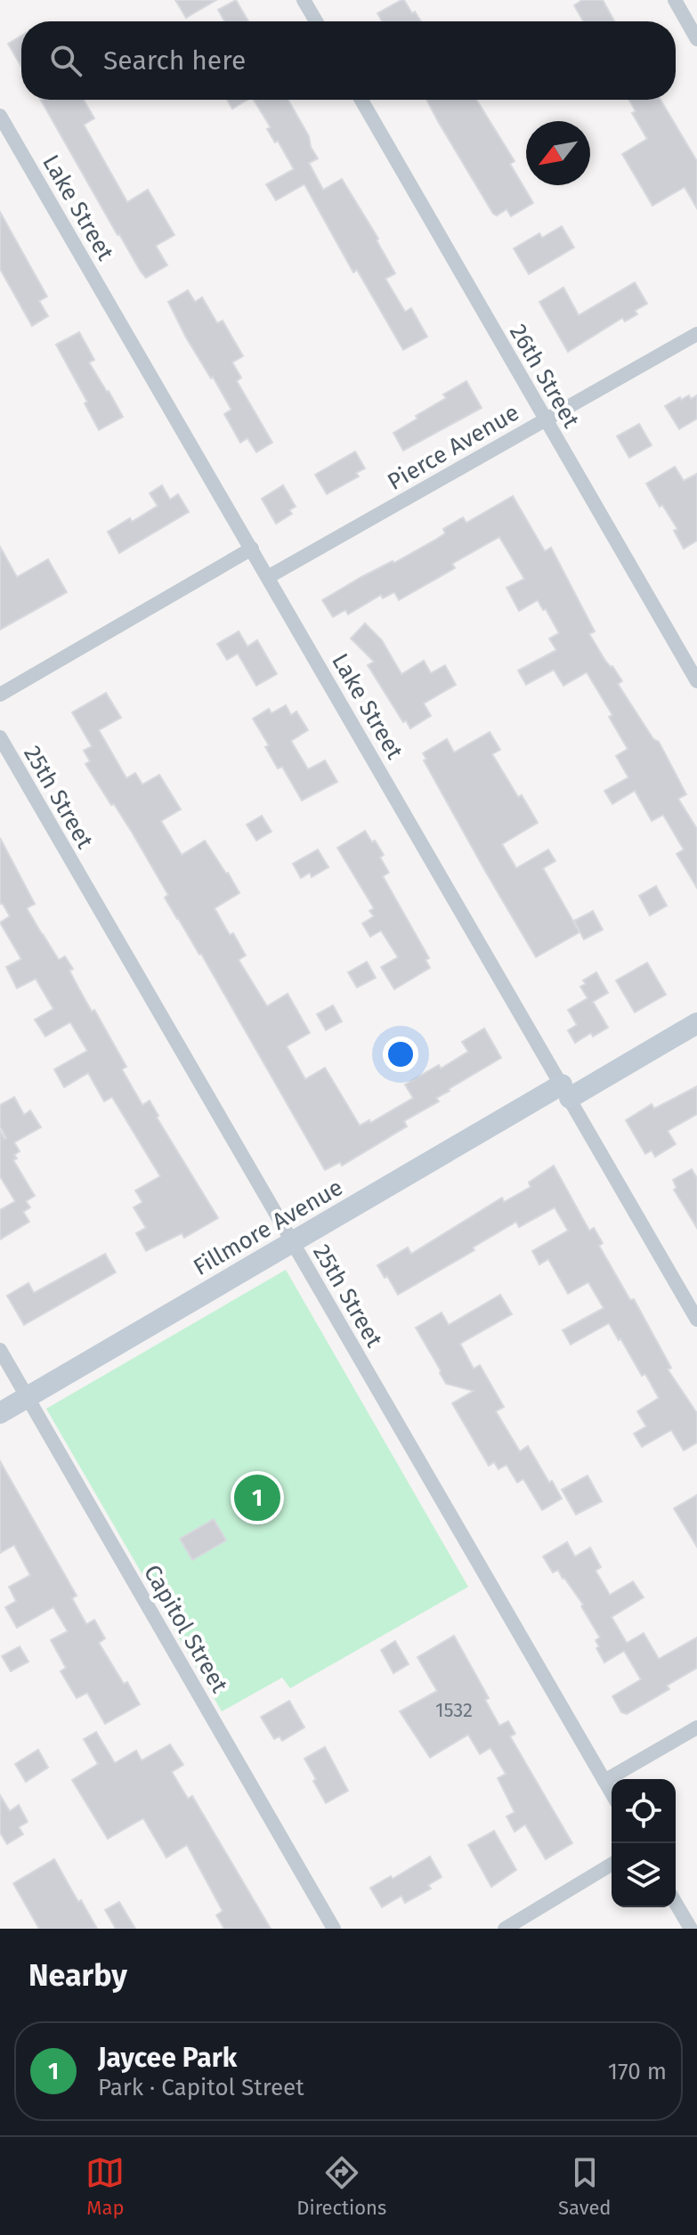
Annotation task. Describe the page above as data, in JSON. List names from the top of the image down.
{
  "streets": {
    "street": [
      "Lake Street",
      "26th Street",
      "Pierce Avenue",
      "25th Street",
      "Fillmore Avenue",
      "Capitol Street"
    ]
  },
  "crossings": [
    ["Lake Street", "Pierce Avenue"],
    ["Lake Street", "Fillmore Avenue"],
    ["26th Street", "Pierce Avenue"],
    ["25th Street", "Fillmore Avenue"],
    ["Fillmore Avenue", "Capitol Street"]
  ],
  "house_numbers": ["1532"],
  "north": "bottom left",
  "page": {
    "search": "Search here",
    "pins": "1",
    "heading": "Nearby",
    "list": [
      {
        "mark": "1",
        "name": "Jaycee Park",
        "note": "Park · Capitol Street",
        "value": "170 m"
      }
    ],
    "nav": ["Map", "Directions", "Saved"]
  }
}
